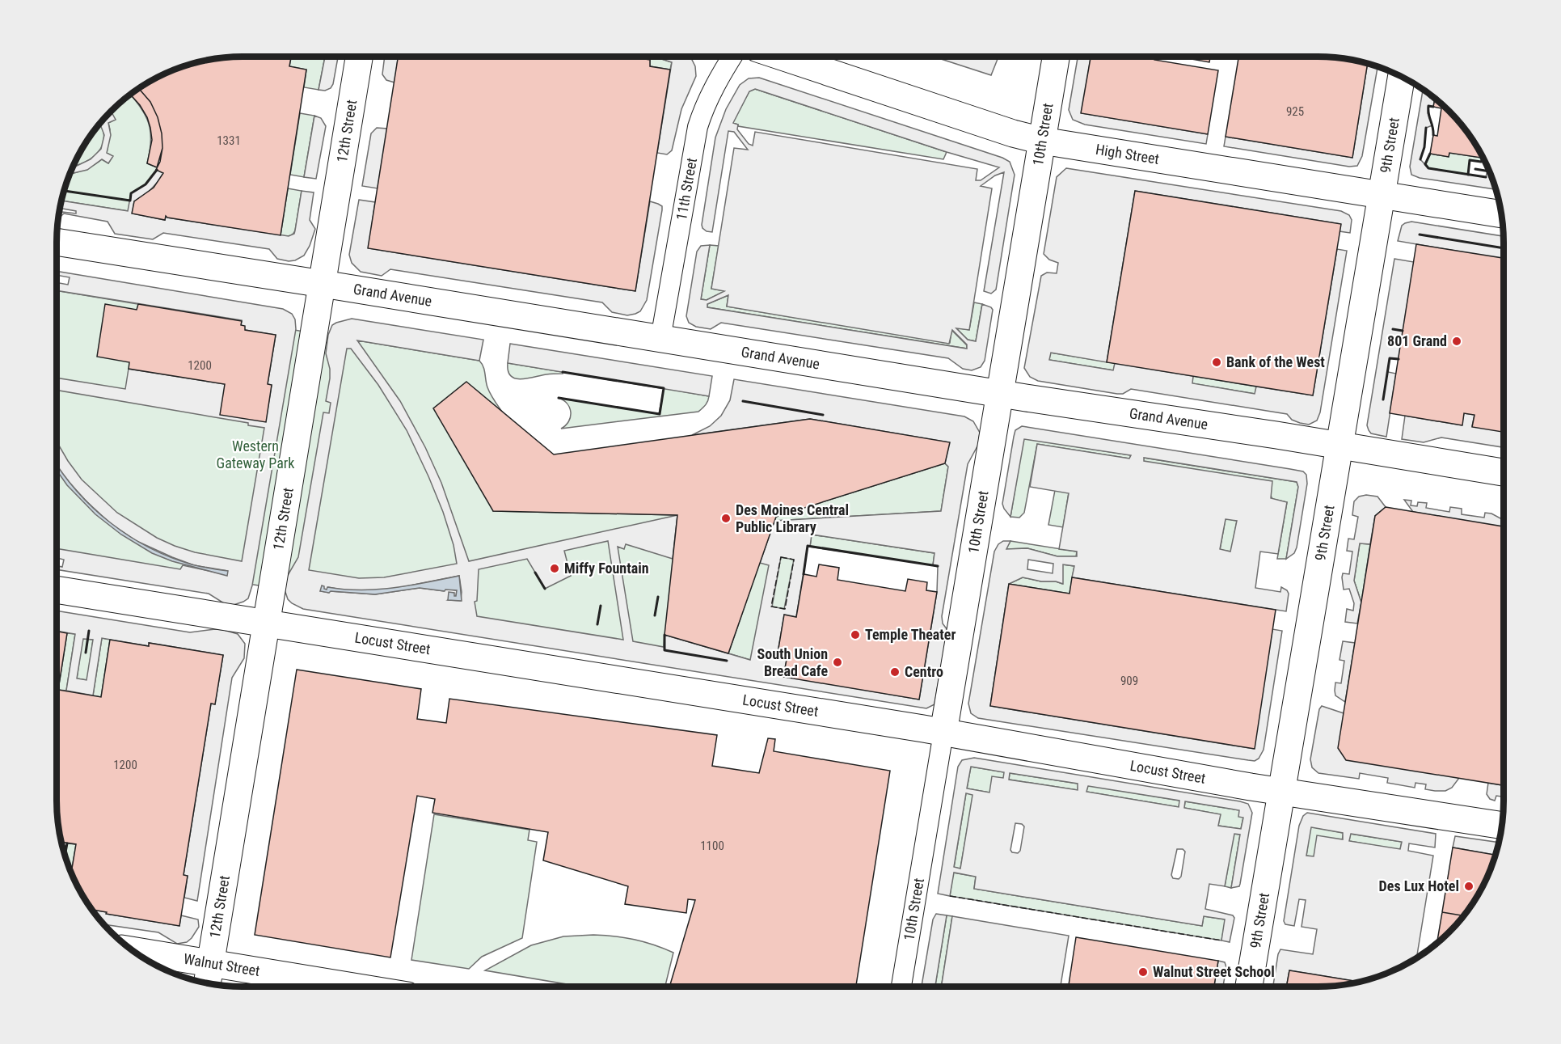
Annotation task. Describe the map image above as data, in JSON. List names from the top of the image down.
{
  "streets": {
    "main road": [
      "12th Street",
      "10th Street",
      "9th Street",
      "High Street",
      "Grand Avenue",
      "Locust Street",
      "Walnut Street"
    ],
    "street": ["11th Street"]
  },
  "crossings": [
    ["12th Street", "Grand Avenue"],
    ["12th Street", "Locust Street"],
    ["12th Street", "Walnut Street"],
    ["10th Street", "High Street"],
    ["10th Street", "Grand Avenue"],
    ["10th Street", "Locust Street"],
    ["9th Street", "High Street"],
    ["9th Street", "Grand Avenue"],
    ["9th Street", "Locust Street"],
    ["11th Street", "Grand Avenue"]
  ],
  "parks": ["Western Gateway Park"],
  "places": [
    "801 Grand",
    "Bank of the West",
    "Des Moines Central Public Library",
    "Miffy Fountain",
    "Temple Theater",
    "South Union Bread Cafe",
    "Centro",
    "Des Lux Hotel",
    "Walnut Street School"
  ],
  "house_numbers": [
    "925",
    "1331",
    "1200",
    "909",
    "1200",
    "1100"
  ]
}
